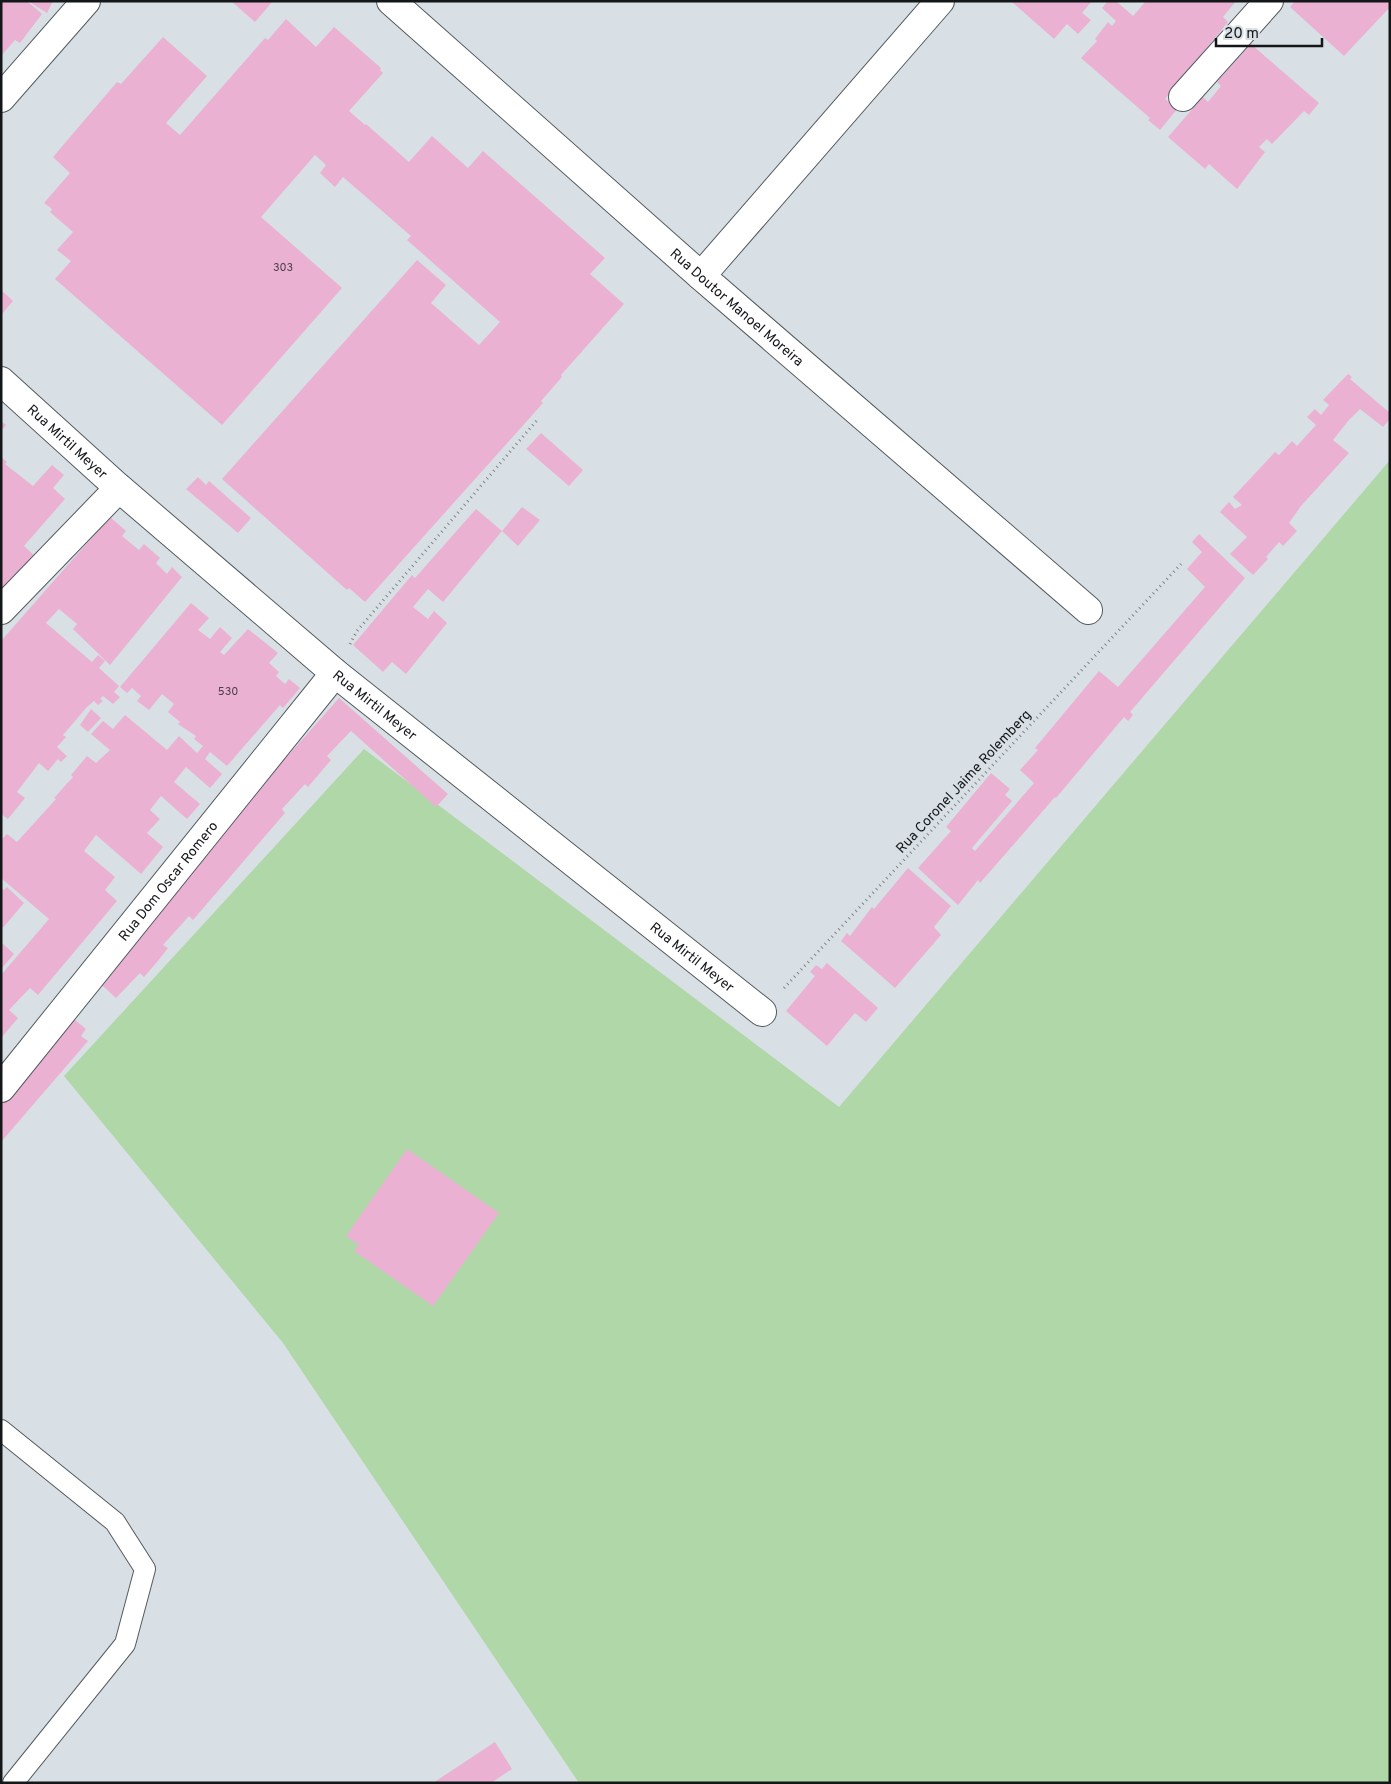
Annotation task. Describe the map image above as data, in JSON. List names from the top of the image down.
{
  "streets": {
    "street": ["Rua Doutor Manoel Moreira", "Rua Mirtil Meyer", "Rua Dom Oscar Romero"],
    "path": ["Rua Coronel Jaime Rolemberg"]
  },
  "crossings": [
    ["Rua Mirtil Meyer", "Rua Coronel Jaime Rolemberg"],
    ["Rua Mirtil Meyer", "Rua Dom Oscar Romero"]
  ],
  "house_numbers": ["303", "530"],
  "scale_bar": "20 m"
}
